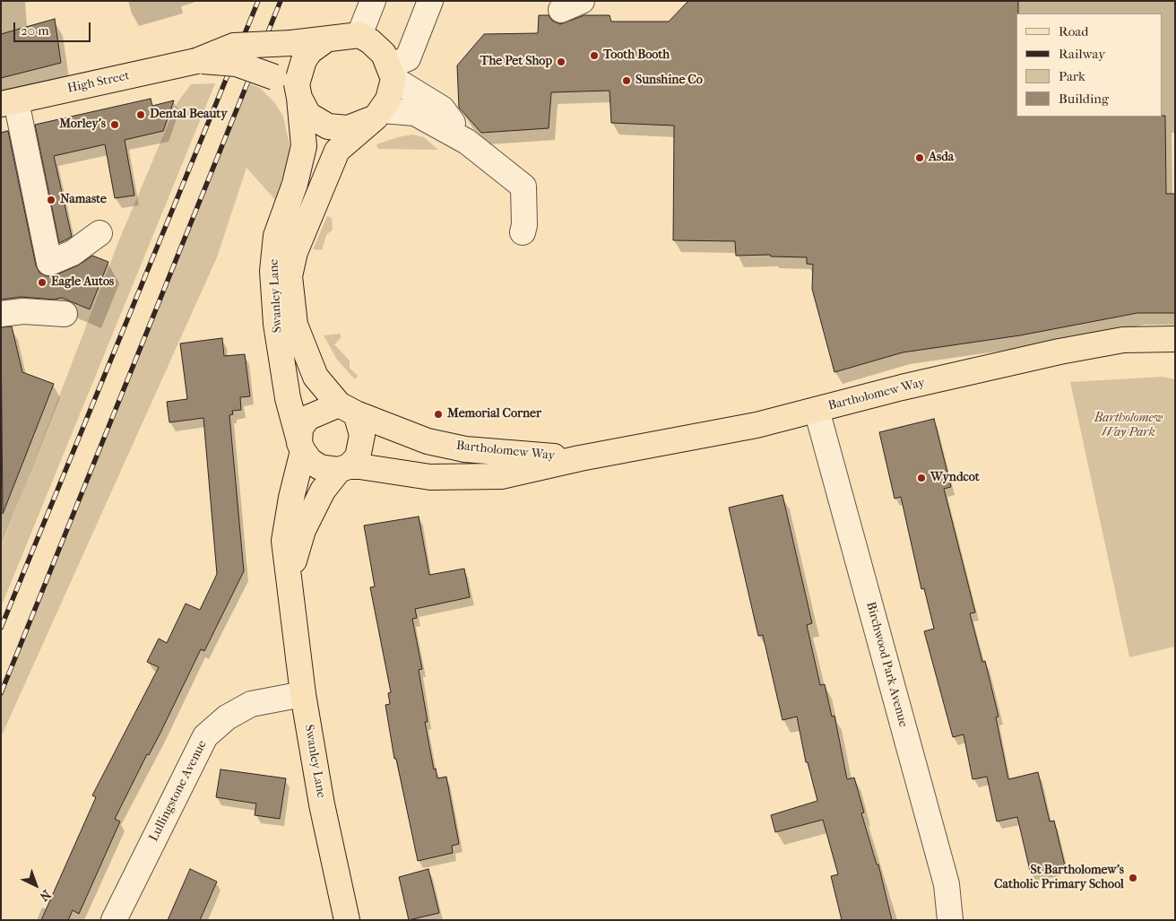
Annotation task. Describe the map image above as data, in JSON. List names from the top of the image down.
{
  "streets": {
    "main road": ["High Street", "Swanley Lane", "Bartholomew Way"],
    "street": ["Birchwood Park Avenue", "Lullingstone Avenue"]
  },
  "crossings": [
    ["High Street", "Swanley Lane"],
    ["Swanley Lane", "Bartholomew Way"],
    ["Swanley Lane", "Lullingstone Avenue"],
    ["Bartholomew Way", "Birchwood Park Avenue"]
  ],
  "parks": ["Bartholomew Way Park"],
  "places": [
    "Tooth Booth",
    "The Pet Shop",
    "Sunshine Co",
    "Dental Beauty",
    "Morley's",
    "Asda",
    "Namaste",
    "Eagle Autos",
    "Memorial Corner",
    "Wyndcot",
    "St Bartholomew's Catholic Primary School"
  ],
  "legend": [
    "Road",
    "Railway",
    "Park",
    "Building"
  ],
  "scale_bar": "20 m",
  "north": "bottom right"
}
